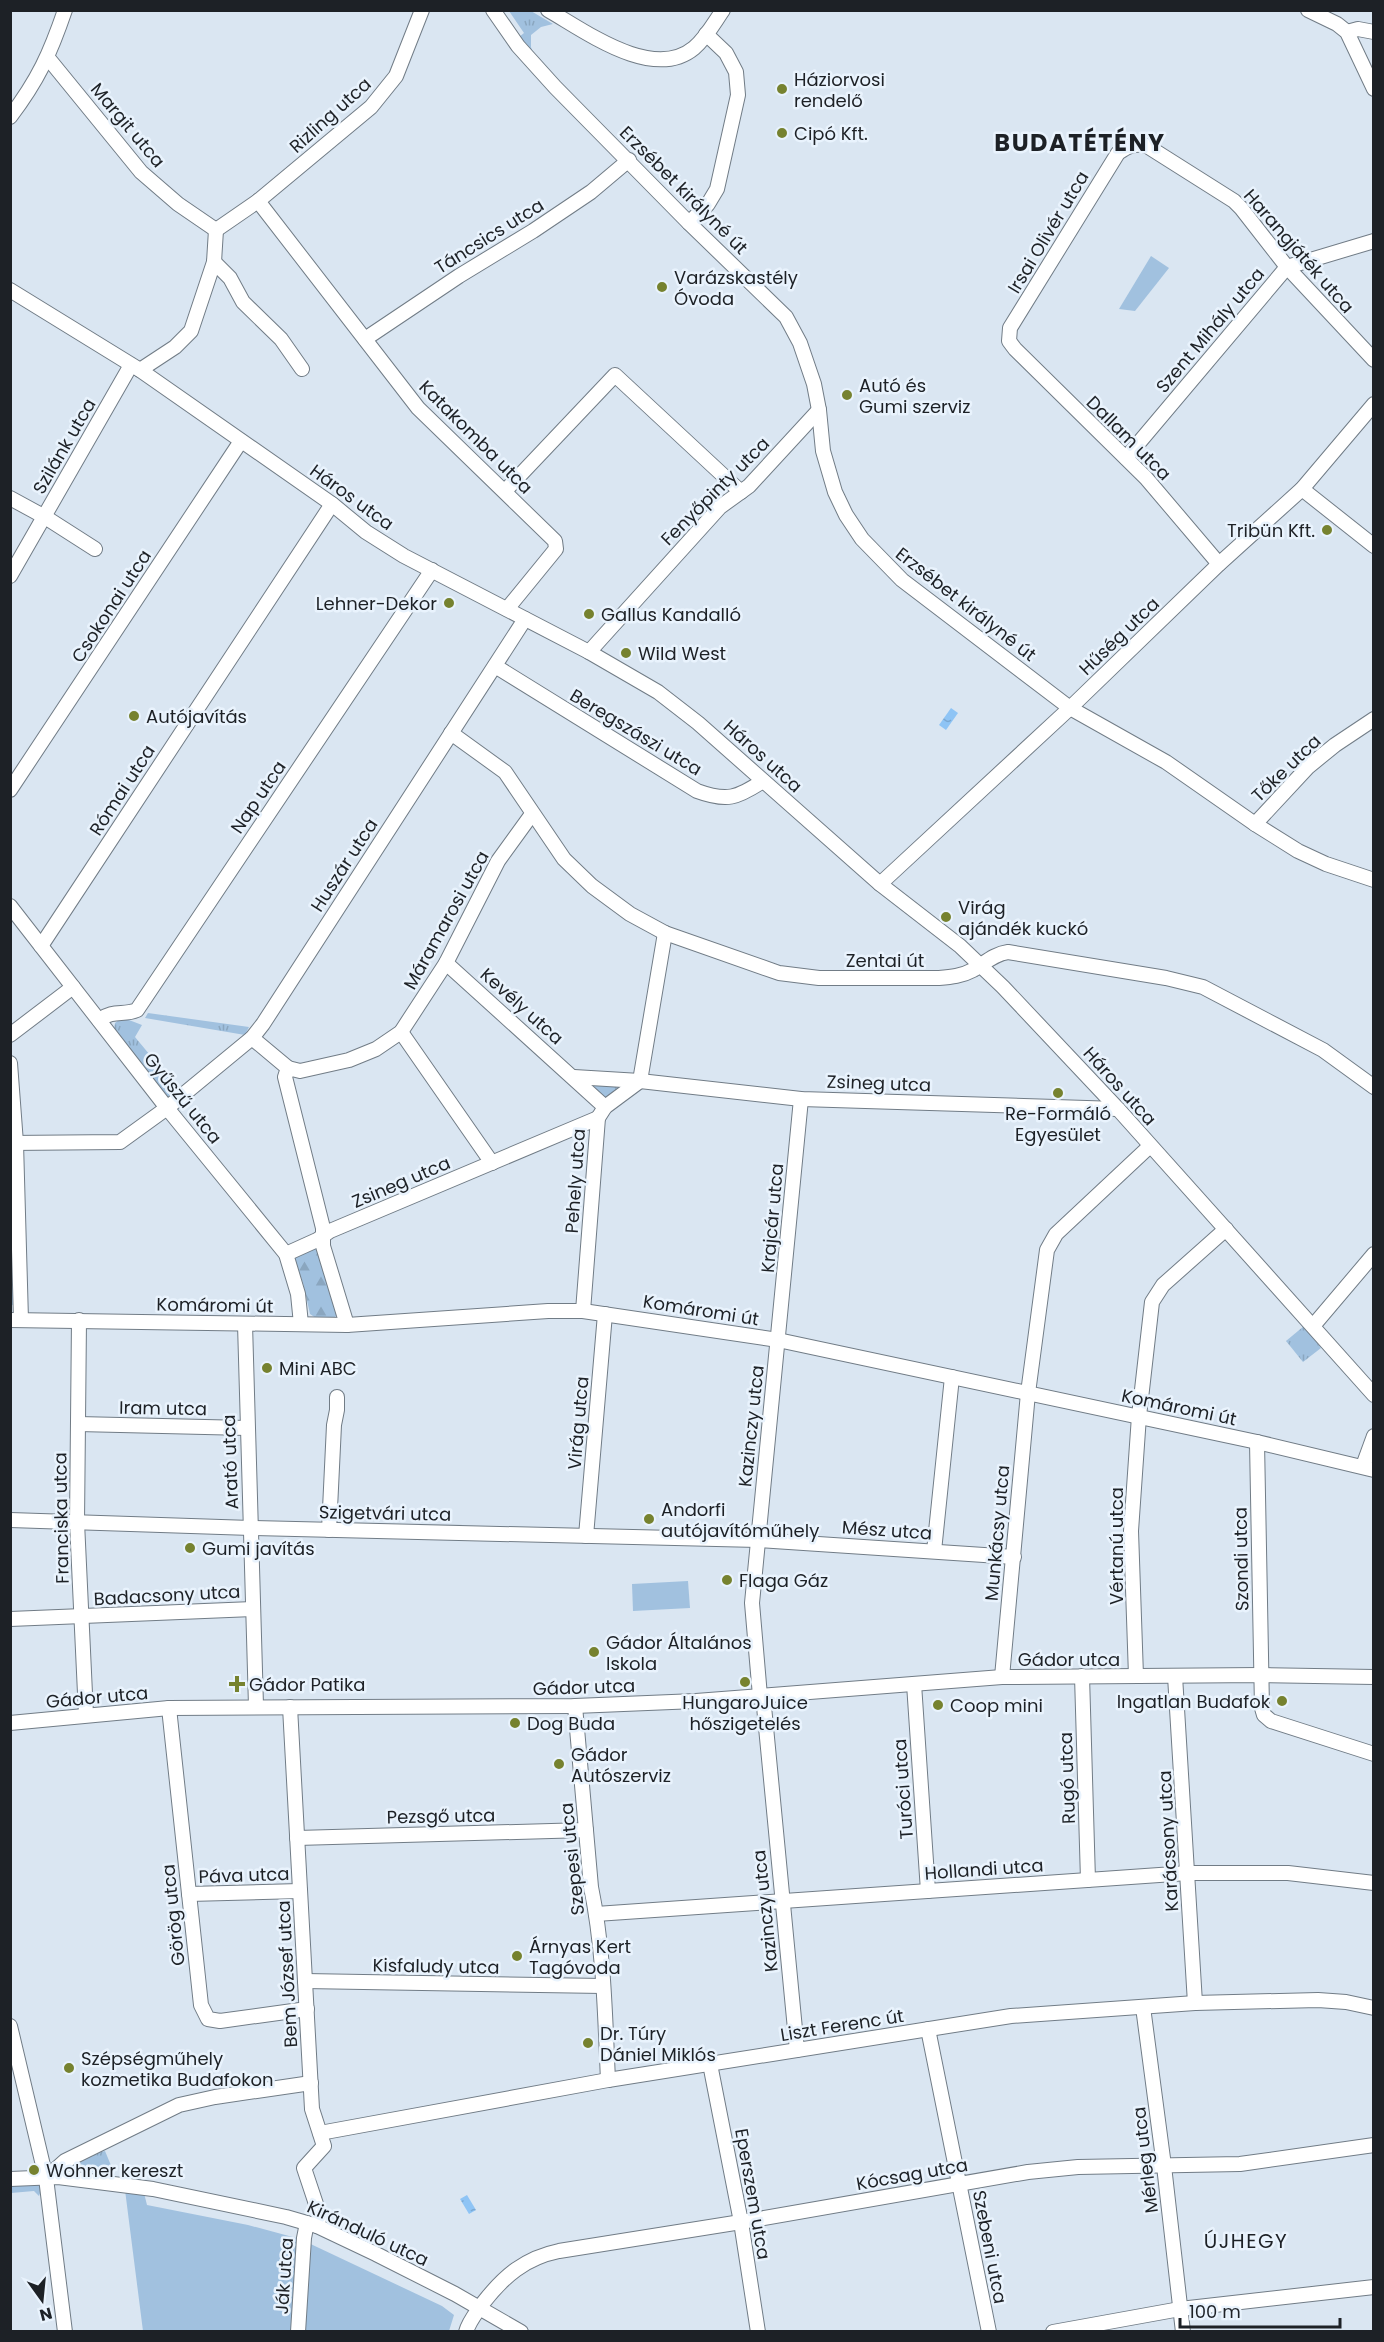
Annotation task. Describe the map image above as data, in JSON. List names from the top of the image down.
{
  "streets": {
    "street": [
      "Rizling utca",
      "Margit utca",
      "Erzsébet királyné út",
      "Irsai Olivér utca",
      "Táncsics utca",
      "Harangjáték utca",
      "Szent Mihály utca",
      "Katakomba utca",
      "Dallam utca",
      "Szilánk utca",
      "Fenyőpinty utca",
      "Háros utca",
      "Csokonai utca",
      "Hűség utca",
      "Beregszászi utca",
      "Tőke utca",
      "Római utca",
      "Nap utca",
      "Huszár utca",
      "Máramarosi utca",
      "Zentai út",
      "Kevély utca",
      "Zsineg utca",
      "Gyűszű utca",
      "Pehely utca",
      "Krajcár utca",
      "Komáromi út",
      "Iram utca",
      "Virág utca",
      "Kazinczy utca",
      "Arató utca",
      "Szigetvári utca",
      "Franciska utca",
      "Mész utca",
      "Munkácsy utca",
      "Vértanú utca",
      "Szondi utca",
      "Badacsony utca",
      "Gádor utca",
      "Rugó utca",
      "Turóci utca",
      "Pezsgő utca",
      "Karácsony utca",
      "Szepesi utca",
      "Hollandi utca",
      "Páva utca",
      "Görög utca",
      "Kisfaludy utca",
      "Bem József utca",
      "Liszt Ferenc út",
      "Mérleg utca",
      "Kócsag utca",
      "Eperszem utca",
      "Kiránduló utca",
      "Szebeni utca",
      "Ják utca"
    ]
  },
  "crossings": [
    ["Rizling utca", "Katakomba utca"],
    ["Erzsébet királyné út", "Táncsics utca"],
    ["Erzsébet királyné út", "Fenyőpinty utca"],
    ["Erzsébet királyné út", "Hűség utca"],
    ["Erzsébet királyné út", "Tőke utca"],
    ["Irsai Olivér utca", "Harangjáték utca"],
    ["Irsai Olivér utca", "Dallam utca"],
    ["Táncsics utca", "Katakomba utca"],
    ["Harangjáték utca", "Szent Mihály utca"],
    ["Szent Mihály utca", "Dallam utca"],
    ["Katakomba utca", "Háros utca"],
    ["Dallam utca", "Hűség utca"],
    ["Szilánk utca", "Háros utca"],
    ["Fenyőpinty utca", "Háros utca"],
    ["Háros utca", "Csokonai utca"],
    ["Háros utca", "Hűség utca"],
    ["Háros utca", "Beregszászi utca"],
    ["Háros utca", "Római utca"],
    ["Háros utca", "Nap utca"],
    ["Háros utca", "Huszár utca"],
    ["Háros utca", "Zentai út"],
    ["Háros utca", "Zsineg utca"],
    ["Háros utca", "Munkácsy utca"],
    ["Háros utca", "Vértanú utca"],
    ["Beregszászi utca", "Huszár utca"],
    ["Római utca", "Gyűszű utca"],
    ["Nap utca", "Gyűszű utca"],
    ["Huszár utca", "Zentai út"],
    ["Huszár utca", "Gyűszű utca"],
    ["Máramarosi utca", "Zentai út"],
    ["Máramarosi utca", "Kevély utca"],
    ["Kevély utca", "Zsineg utca"],
    ["Kevély utca", "Pehely utca"],
    ["Zsineg utca", "Gyűszű utca"],
    ["Zsineg utca", "Pehely utca"],
    ["Zsineg utca", "Krajcár utca"],
    ["Gyűszű utca", "Komáromi út"],
    ["Pehely utca", "Komáromi út"],
    ["Krajcár utca", "Komáromi út"],
    ["Krajcár utca", "Kazinczy utca"],
    ["Komáromi út", "Virág utca"],
    ["Komáromi út", "Kazinczy utca"],
    ["Komáromi út", "Arató utca"],
    ["Komáromi út", "Franciska utca"],
    ["Komáromi út", "Munkácsy utca"],
    ["Komáromi út", "Vértanú utca"],
    ["Komáromi út", "Szondi utca"],
    ["Iram utca", "Arató utca"],
    ["Iram utca", "Franciska utca"],
    ["Virág utca", "Szigetvári utca"],
    ["Kazinczy utca", "Szigetvári utca"],
    ["Kazinczy utca", "Mész utca"],
    ["Kazinczy utca", "Gádor utca"],
    ["Kazinczy utca", "Hollandi utca"],
    ["Kazinczy utca", "Liszt Ferenc út"],
    ["Arató utca", "Szigetvári utca"],
    ["Arató utca", "Badacsony utca"],
    ["Arató utca", "Gádor utca"],
    ["Szigetvári utca", "Franciska utca"],
    ["Szigetvári utca", "Mész utca"],
    ["Franciska utca", "Badacsony utca"],
    ["Franciska utca", "Gádor utca"],
    ["Mész utca", "Munkácsy utca"],
    ["Munkácsy utca", "Gádor utca"],
    ["Vértanú utca", "Gádor utca"],
    ["Szondi utca", "Gádor utca"],
    ["Gádor utca", "Rugó utca"],
    ["Gádor utca", "Turóci utca"],
    ["Gádor utca", "Karácsony utca"],
    ["Gádor utca", "Szepesi utca"],
    ["Gádor utca", "Görög utca"],
    ["Gádor utca", "Bem József utca"],
    ["Rugó utca", "Hollandi utca"],
    ["Turóci utca", "Hollandi utca"],
    ["Pezsgő utca", "Szepesi utca"],
    ["Pezsgő utca", "Bem József utca"],
    ["Karácsony utca", "Hollandi utca"],
    ["Karácsony utca", "Liszt Ferenc út"],
    ["Szepesi utca", "Hollandi utca"],
    ["Szepesi utca", "Kisfaludy utca"],
    ["Szepesi utca", "Liszt Ferenc út"],
    ["Páva utca", "Görög utca"],
    ["Páva utca", "Bem József utca"],
    ["Görög utca", "Bem József utca"],
    ["Kisfaludy utca", "Bem József utca"],
    ["Bem József utca", "Liszt Ferenc út"],
    ["Liszt Ferenc út", "Mérleg utca"],
    ["Liszt Ferenc út", "Eperszem utca"],
    ["Liszt Ferenc út", "Szebeni utca"],
    ["Mérleg utca", "Kócsag utca"],
    ["Kócsag utca", "Eperszem utca"],
    ["Kócsag utca", "Kiránduló utca"],
    ["Kócsag utca", "Szebeni utca"],
    ["Kiránduló utca", "Ják utca"]
  ],
  "districts": ["BUDATÉTÉNY", "ÚJHEGY"],
  "places": {
    "other": [
      "Háziorvosi rendelő",
      "Cipó Kft.",
      "Varázskastély Óvoda",
      "Autó és Gumi szerviz",
      "Tribün Kft.",
      "Lehner-Dekor",
      "Gallus Kandalló",
      "Wild West",
      "Autójavítás",
      "Virág ajándék kuckó",
      "Re-Formáló Egyesület",
      "Mini ABC",
      "Andorfi autójavítóműhely",
      "Gumi javítás",
      "Flaga Gáz",
      "Gádor Általános Iskola",
      "HungaroJuice hőszigetelés",
      "Ingatlan Budafok",
      "Coop mini",
      "Dog Buda",
      "Gádor Autószerviz",
      "Árnyas Kert Tagóvoda",
      "Dr. Túry Dániel Miklós",
      "Szépségműhely kozmetika Budafokon",
      "Wohner kereszt"
    ],
    "health": ["Gádor Patika"]
  },
  "scale_bar": "100 m",
  "north": "bottom"
}
